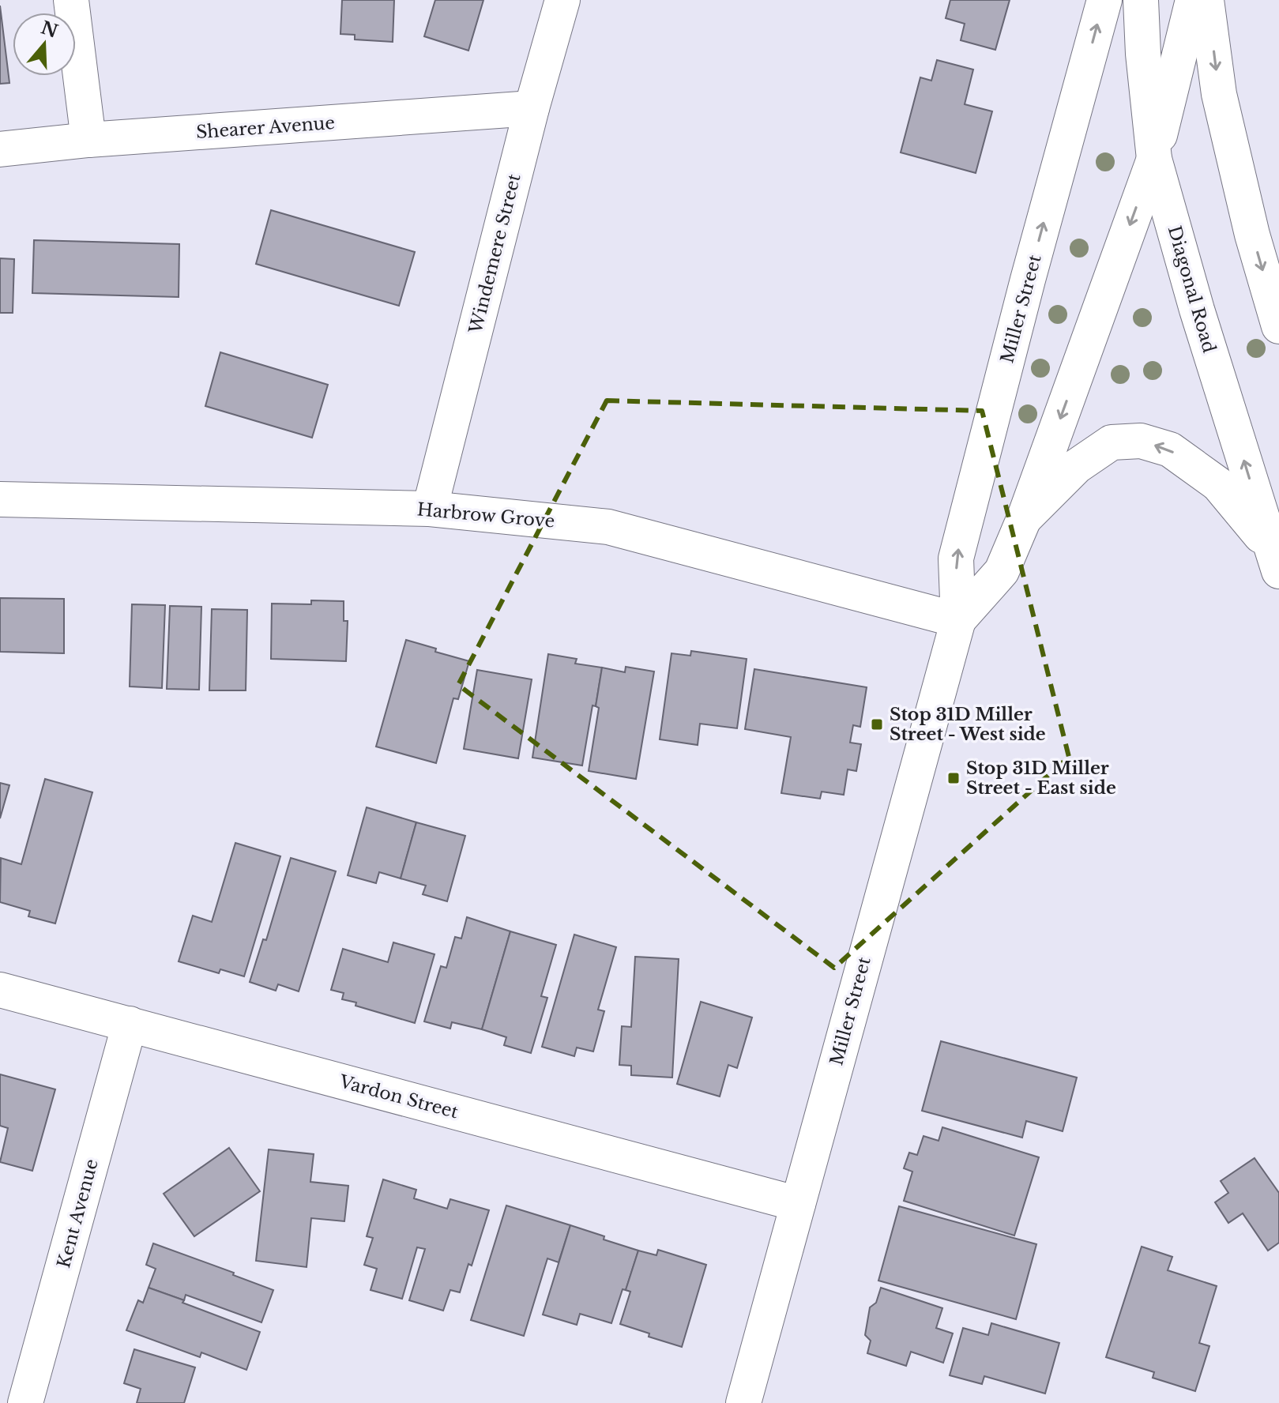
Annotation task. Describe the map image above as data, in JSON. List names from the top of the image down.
{
  "streets": {
    "street": [
      "Shearer Avenue",
      "Windemere Street",
      "Diagonal Road",
      "Miller Street",
      "Harbrow Grove",
      "Vardon Street",
      "Kent Avenue"
    ]
  },
  "crossings": [
    ["Shearer Avenue", "Windemere Street"],
    ["Windemere Street", "Harbrow Grove"],
    ["Diagonal Road", "Miller Street"],
    ["Miller Street", "Harbrow Grove"],
    ["Miller Street", "Vardon Street"],
    ["Vardon Street", "Kent Avenue"]
  ],
  "places": {
    "transit": ["Stop 31D Miller Street - West side", "Stop 31D Miller Street - East side"]
  },
  "north": "top"
}
